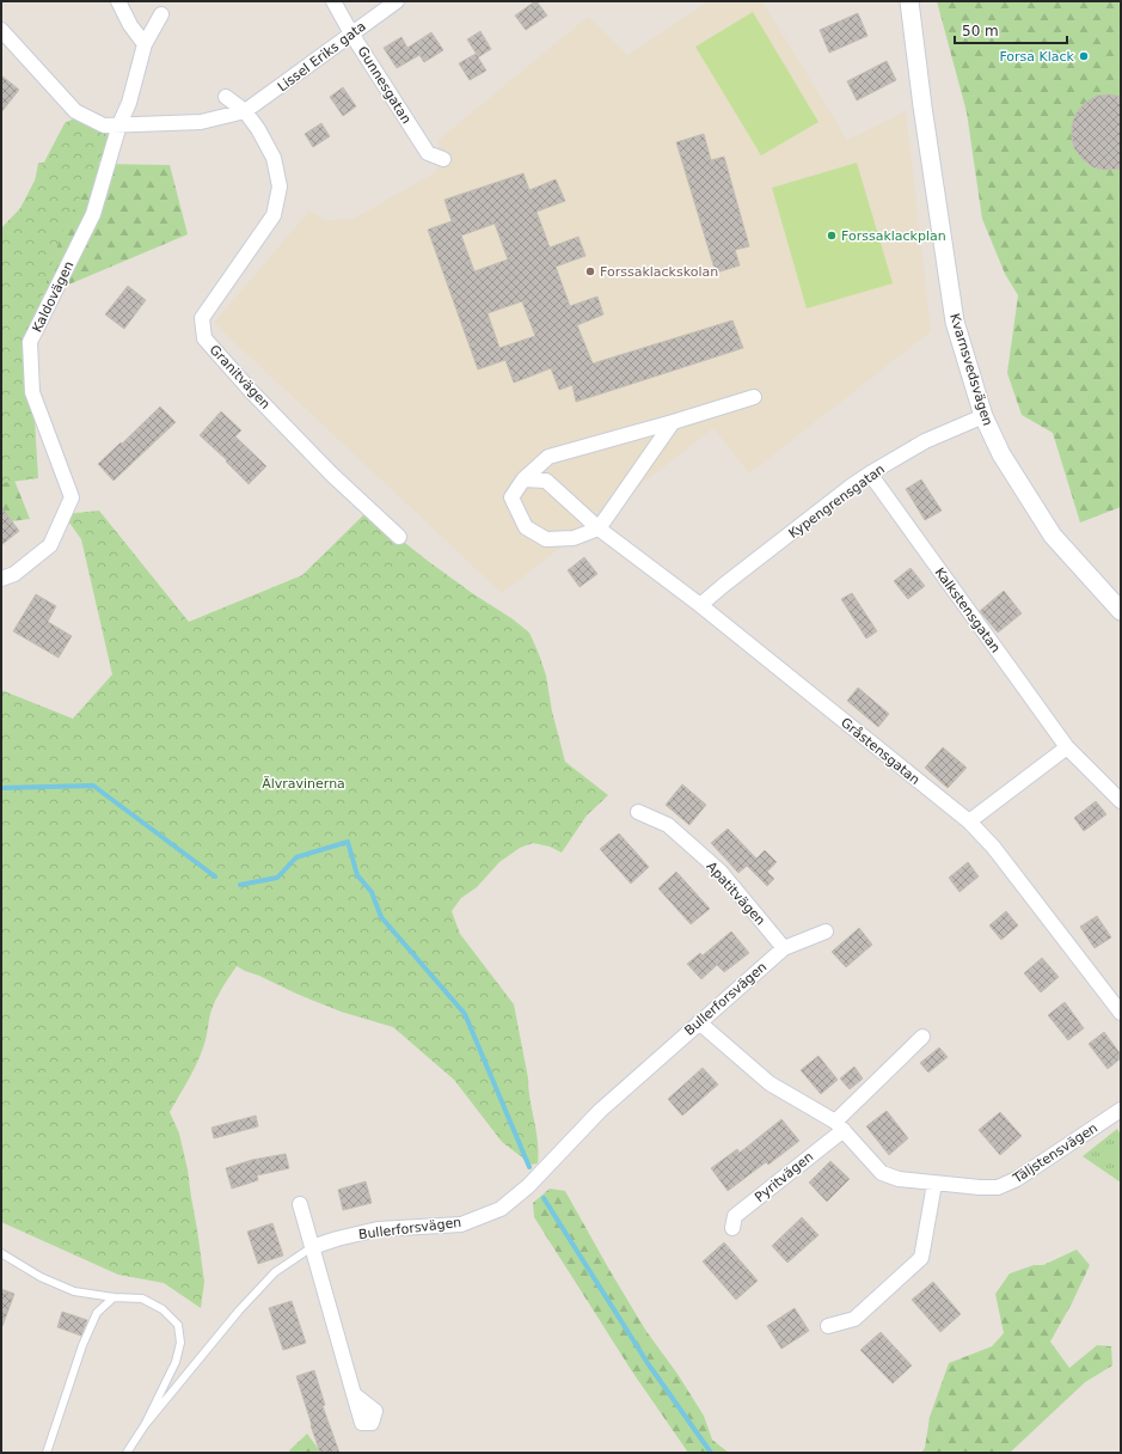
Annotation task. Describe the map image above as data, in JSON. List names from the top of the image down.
{
  "streets": {
    "street": [
      "Lissel Eriks gata",
      "Gunnesgatan",
      "Kaldovägen",
      "Kvarnsvedsvägen",
      "Granitvägen",
      "Kypengrensgatan",
      "Kalkstensgatan",
      "Gråstensgatan",
      "Apatitvägen",
      "Bullerforsvägen",
      "Täljstensvägen",
      "Pyritvägen"
    ]
  },
  "crossings": [
    ["Lissel Eriks gata", "Gunnesgatan"],
    ["Lissel Eriks gata", "Granitvägen"],
    ["Kvarnsvedsvägen", "Kypengrensgatan"],
    ["Kypengrensgatan", "Kalkstensgatan"],
    ["Kypengrensgatan", "Gråstensgatan"],
    ["Apatitvägen", "Bullerforsvägen"],
    ["Bullerforsvägen", "Täljstensvägen"],
    ["Täljstensvägen", "Pyritvägen"]
  ],
  "parks": ["Älvravinerna"],
  "places": ["Forsa Klack", "Forssaklackplan", "Forssaklackskolan"],
  "scale_bar": "50 m"
}
